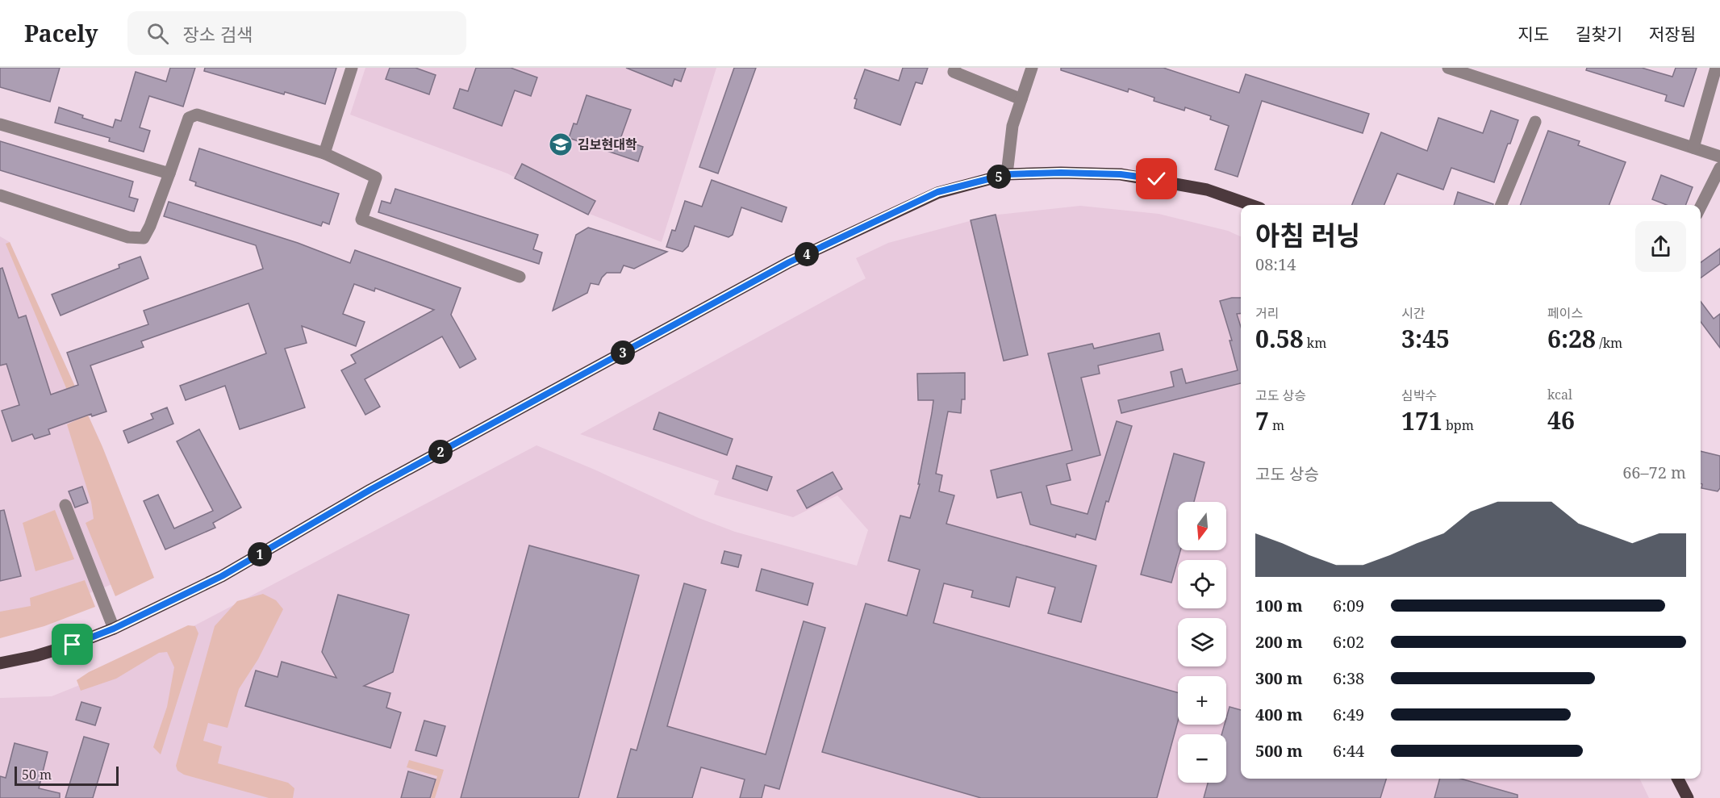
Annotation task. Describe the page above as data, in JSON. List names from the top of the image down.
{
  "places": {
    "school or university": ["김보현대학"]
  },
  "scale_bar": "50 m",
  "north": "bottom",
  "page": {
    "header": "Pacely",
    "search": "장소 검색",
    "nav": ["지도", "길찾기", "저장됨"],
    "pins": [
      "5",
      "4",
      "3",
      "2",
      "1"
    ],
    "heading": ["아침 러닝", "08:14"],
    "stats": [
      ["거리", "0.58 km"],
      ["시간", "3:45"],
      ["페이스", "6:28 /km"],
      ["고도 상승", "7 m"],
      ["심박수", "171 bpm"],
      ["kcal", "46"]
    ],
    "chart": ["고도 상승", "66–72 m"],
    "map_buttons": ["+", "−"],
    "list": [
      {
        "name": "100 m",
        "note": "6:09"
      },
      {
        "name": "200 m",
        "note": "6:02"
      },
      {
        "name": "300 m",
        "note": "6:38"
      },
      {
        "name": "400 m",
        "note": "6:49"
      },
      {
        "name": "500 m",
        "note": "6:44"
      }
    ],
    "scale": "50 m"
  }
}
